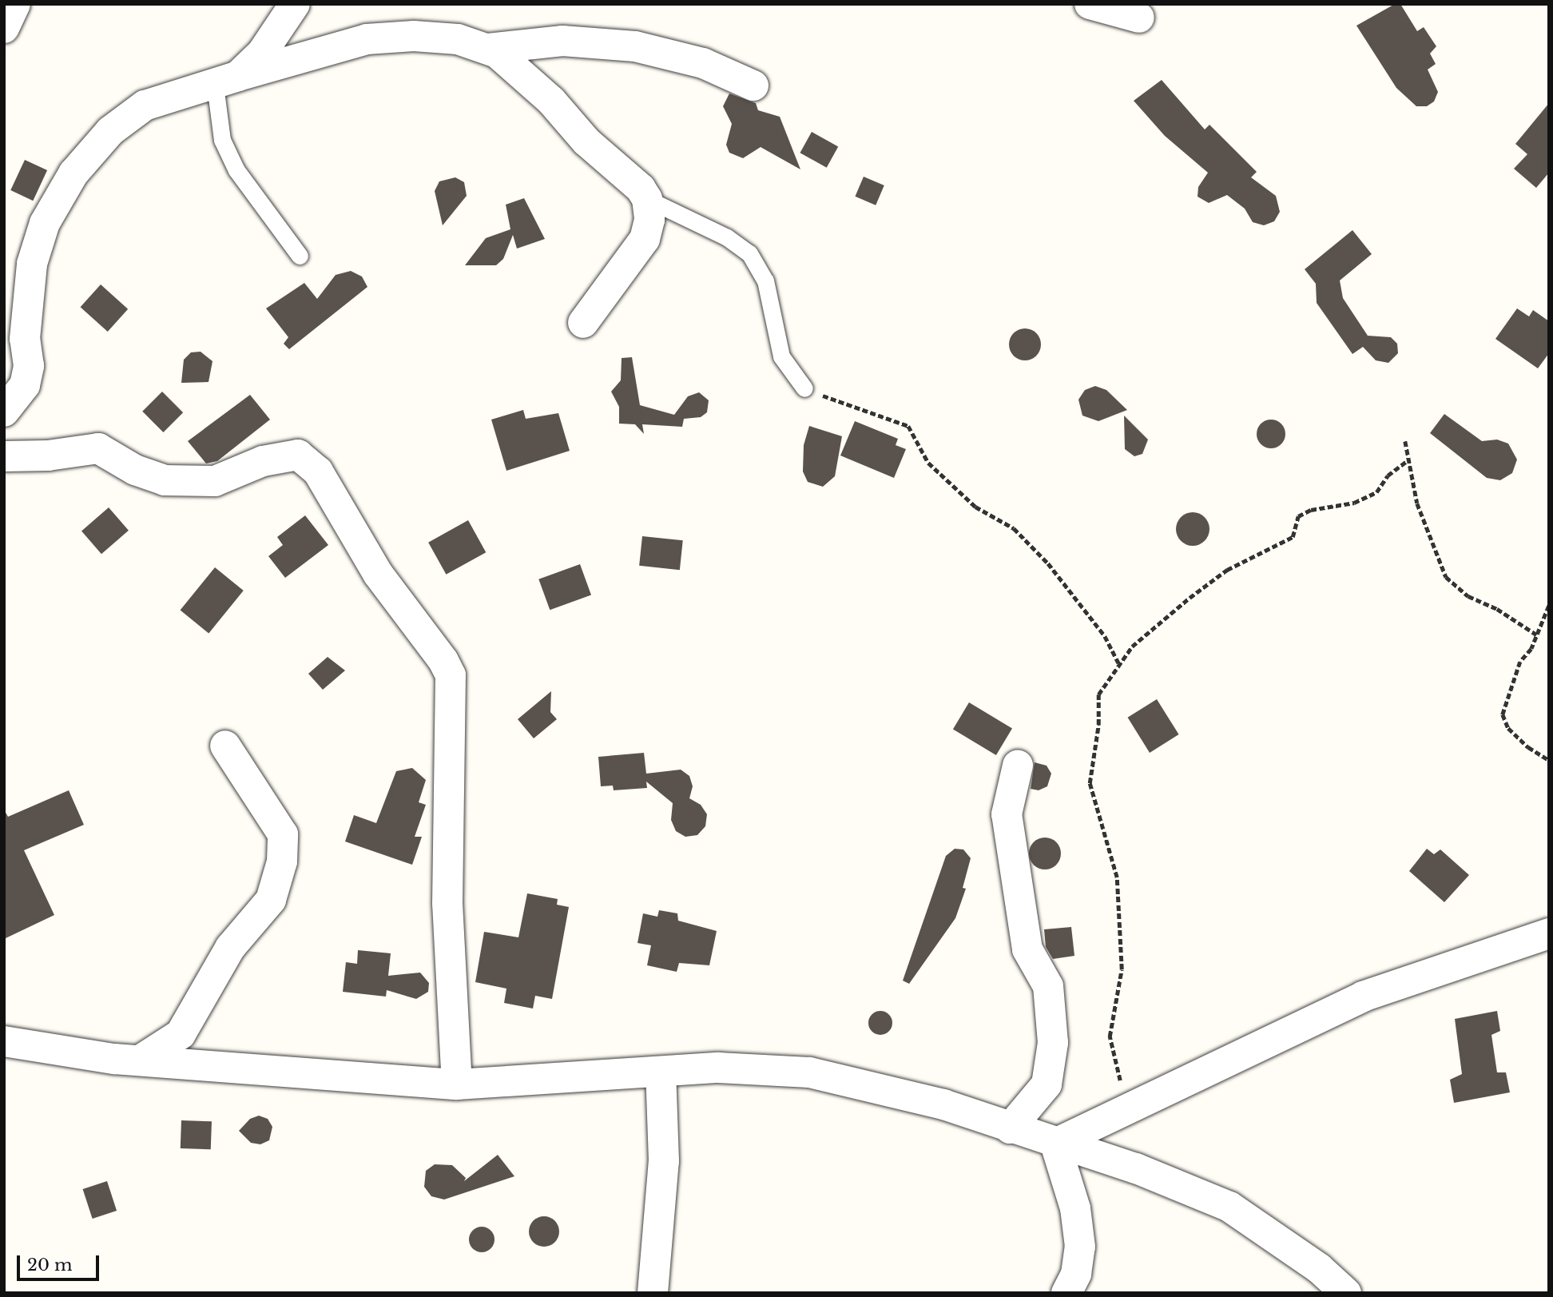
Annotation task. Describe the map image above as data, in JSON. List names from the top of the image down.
{
  "scale_bar": "20 m"
}
